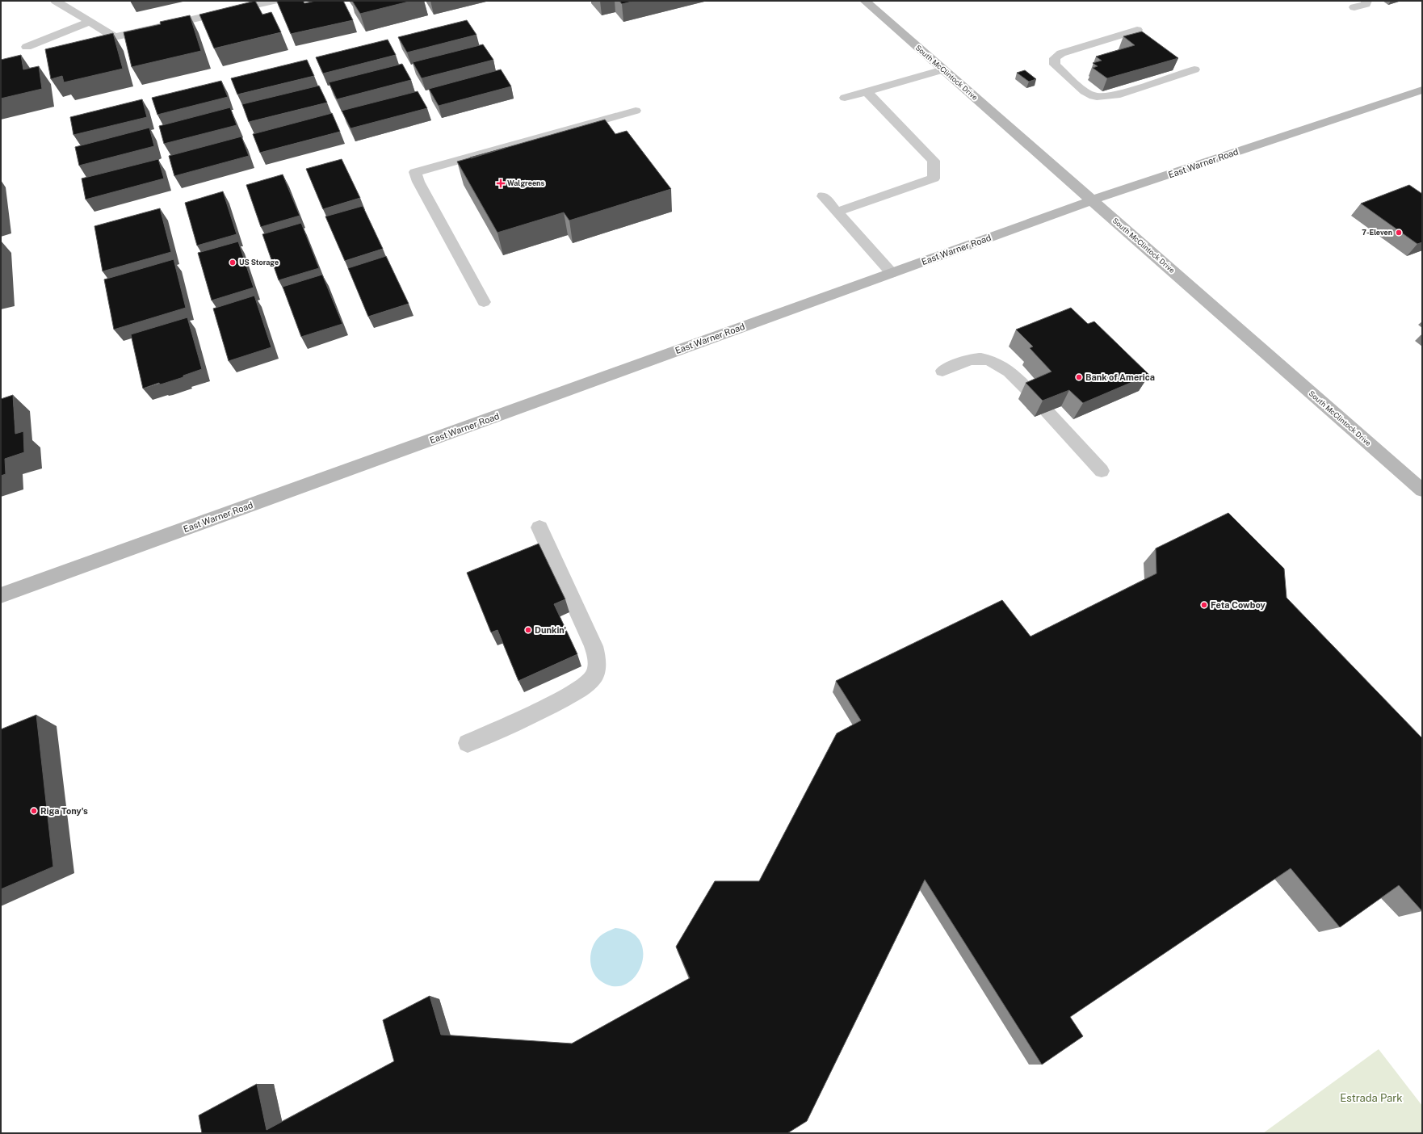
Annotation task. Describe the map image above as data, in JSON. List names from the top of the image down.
{
  "streets": {
    "main road": ["South McClintock Drive", "East Warner Road"]
  },
  "crossings": [
    ["South McClintock Drive", "East Warner Road"]
  ],
  "parks": ["Estrada Park"],
  "places": {
    "health": ["Walgreens"],
    "other": [
      "7-Eleven",
      "US Storage",
      "Bank of America",
      "Feta Cowboy",
      "Dunkin'",
      "Riga Tony's"
    ]
  }
}
